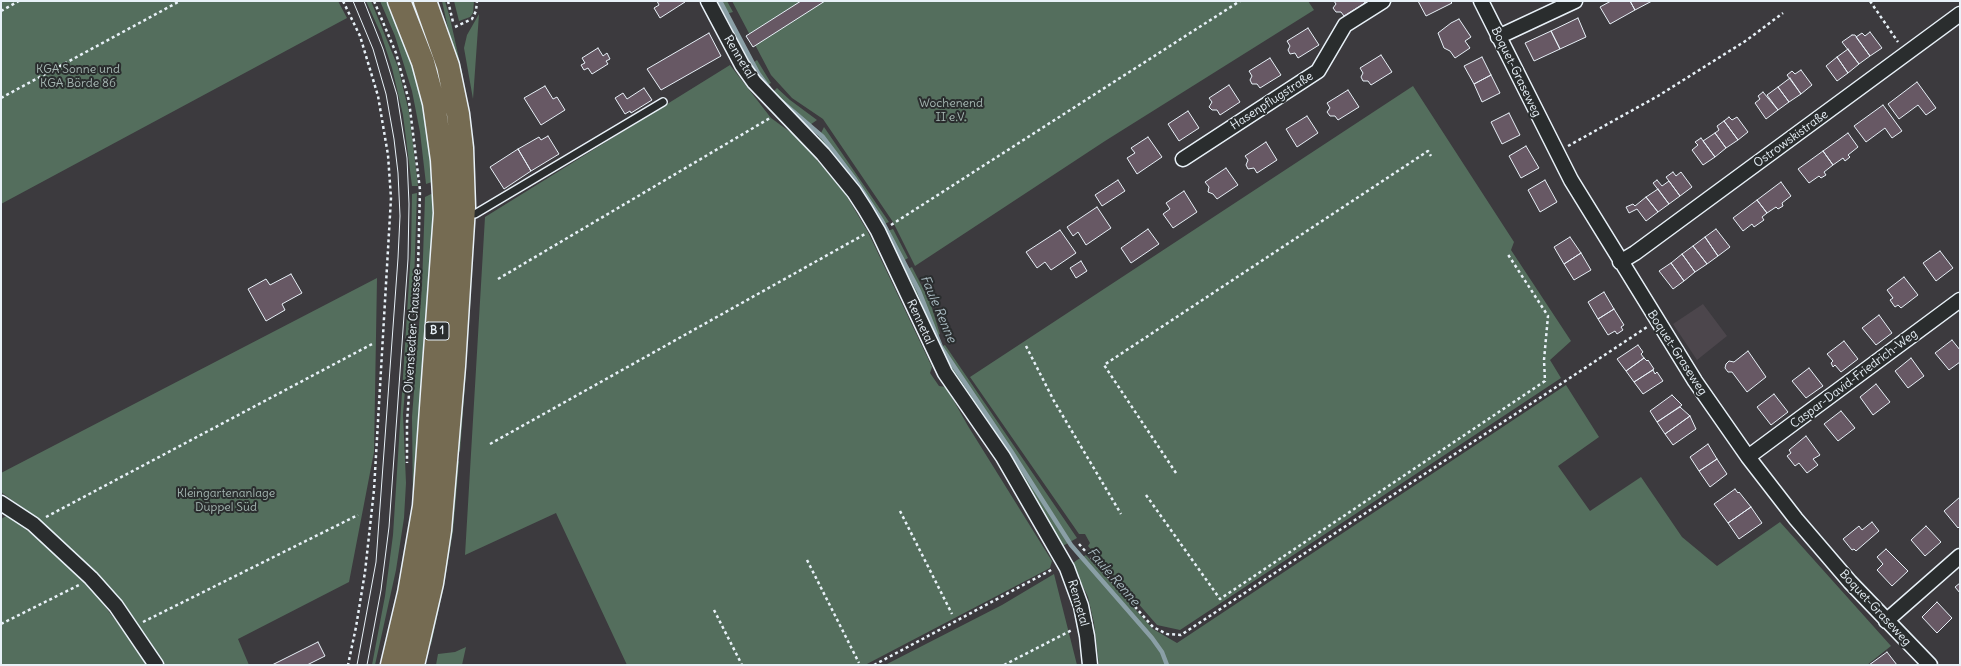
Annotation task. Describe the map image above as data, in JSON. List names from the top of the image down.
{
  "streets": {
    "main road": ["Olvenstedter Chaussee", "B 1"],
    "street": [
      "Rennetal",
      "Boquet-Graseweg",
      "Hasenpflugstraße",
      "Ostrowskistraße",
      "Caspar-David-Friedrich-Weg"
    ]
  },
  "crossings": [
    ["Boquet-Graseweg", "Ostrowskistraße"],
    ["Boquet-Graseweg", "Caspar-David-Friedrich-Weg"]
  ],
  "water": ["Faule Renne"],
  "parks": ["KGA Sonne und KGA Börde 86", "Wochenend II e.V.", "Kleingartenanlage Düppel Süd"]
}
